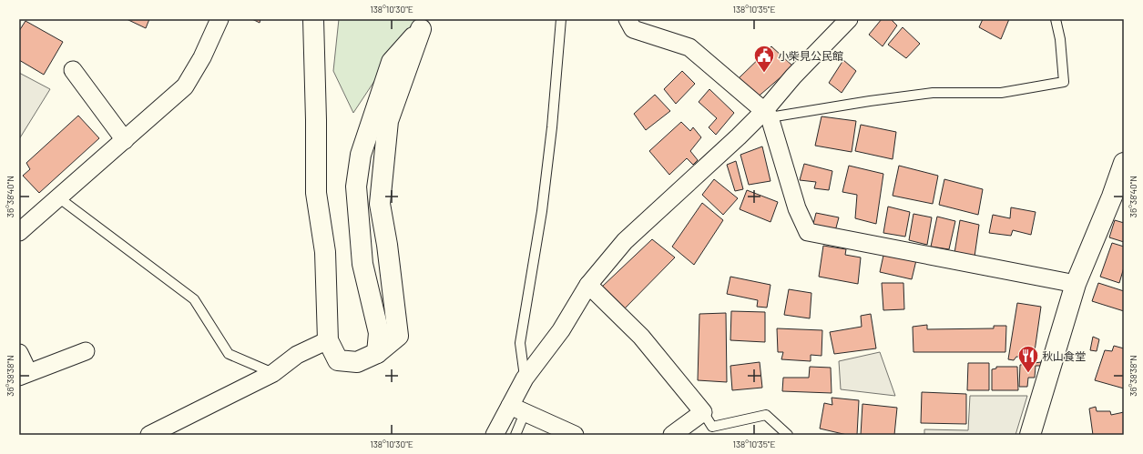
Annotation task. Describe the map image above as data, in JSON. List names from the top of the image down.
{
  "places": {
    "public building": ["小柴見公民館"],
    "restaurant": ["秋山食堂"]
  },
  "coordinates": [
    "138°10'30\"E",
    "138°10'35\"E",
    "36°38'40\"N",
    "36°38'38\"N"
  ]
}
